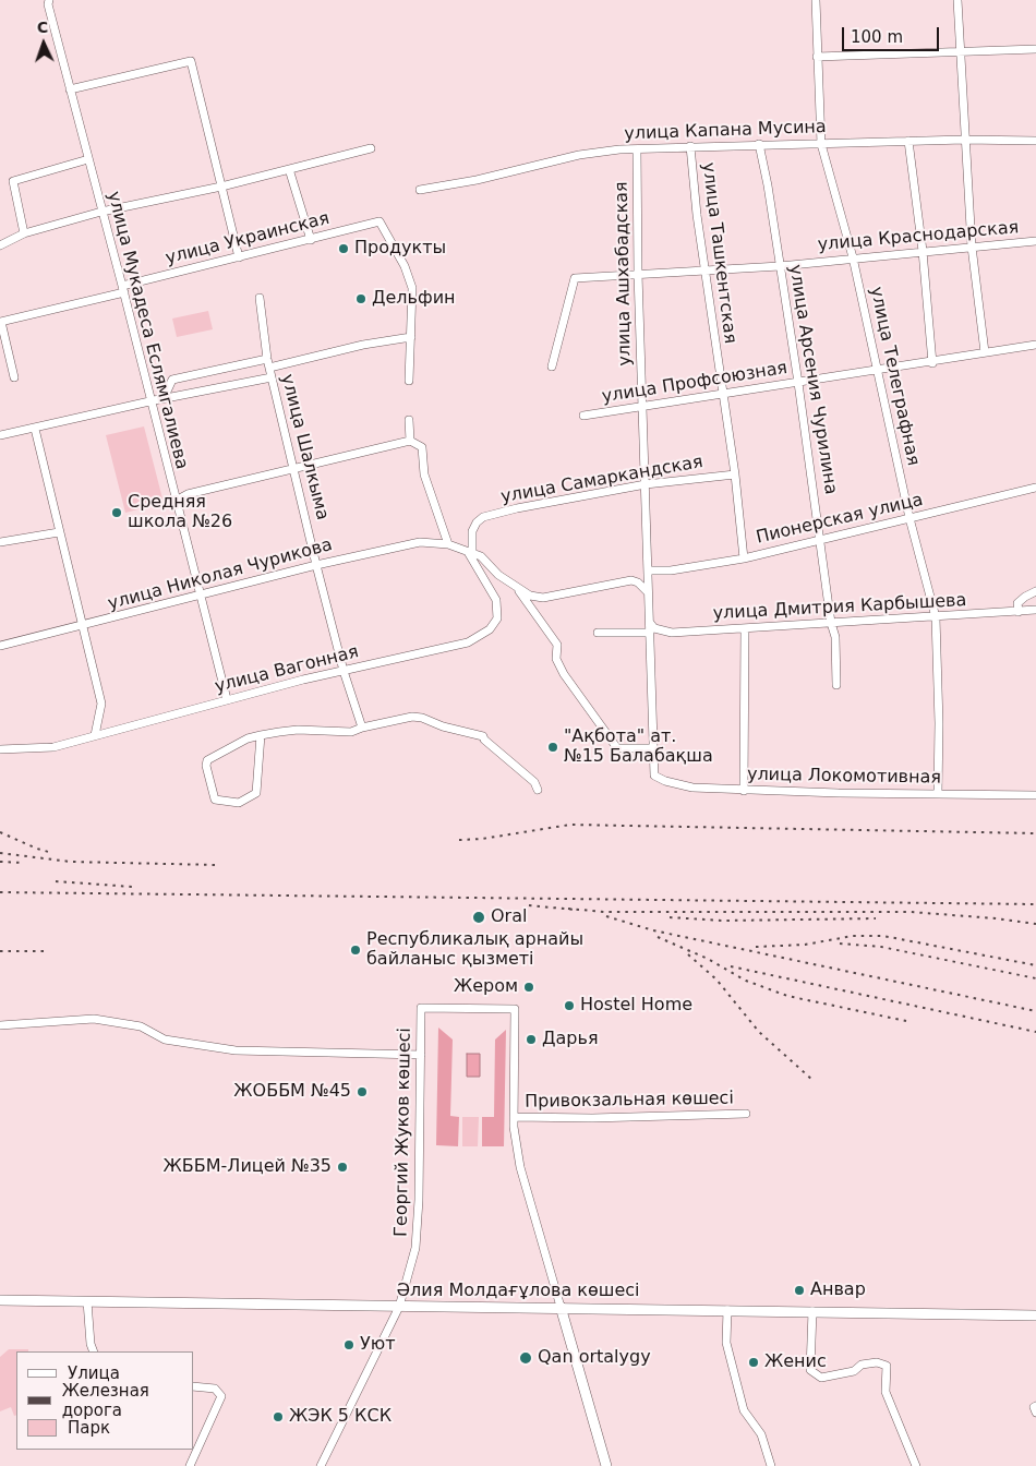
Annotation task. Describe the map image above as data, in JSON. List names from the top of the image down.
{
  "streets": {
    "main road": ["Әлия Молдағұлова көшесі"],
    "street": [
      "улица Капана Мусина",
      "улица Краснодарская",
      "улица Украинская",
      "улица Ташкентская",
      "улица Ашхабадская",
      "улица Мукадеса Еслямгалиева",
      "улица Телеграфная",
      "улица Арсения Чурилина",
      "улица Профсоюзная",
      "улица Шалкыма",
      "улица Самаркандская",
      "Пионерская улица",
      "улица Николая Чурикова",
      "улица Дмитрия Карбышева",
      "улица Вагонная",
      "улица Локомотивная",
      "Привокзальная көшесі",
      "Георгий Жуков көшесі"
    ]
  },
  "crossings": [
    ["улица Капана Мусина", "улица Ташкентская"],
    ["улица Капана Мусина", "улица Ашхабадская"],
    ["улица Капана Мусина", "улица Телеграфная"],
    ["улица Капана Мусина", "улица Арсения Чурилина"],
    ["улица Краснодарская", "улица Ташкентская"],
    ["улица Краснодарская", "улица Ашхабадская"],
    ["улица Краснодарская", "улица Телеграфная"],
    ["улица Краснодарская", "улица Арсения Чурилина"],
    ["улица Украинская", "улица Мукадеса Еслямгалиева"],
    ["улица Ташкентская", "улица Профсоюзная"],
    ["улица Ташкентская", "улица Самаркандская"],
    ["улица Ташкентская", "Пионерская улица"],
    ["улица Ашхабадская", "улица Профсоюзная"],
    ["улица Ашхабадская", "улица Самаркандская"],
    ["улица Ашхабадская", "Пионерская улица"],
    ["улица Ашхабадская", "улица Дмитрия Карбышева"],
    ["улица Мукадеса Еслямгалиева", "улица Николая Чурикова"],
    ["улица Мукадеса Еслямгалиева", "улица Вагонная"],
    ["улица Телеграфная", "улица Профсоюзная"],
    ["улица Телеграфная", "Пионерская улица"],
    ["улица Телеграфная", "улица Дмитрия Карбышева"],
    ["улица Телеграфная", "улица Локомотивная"],
    ["улица Арсения Чурилина", "улица Профсоюзная"],
    ["улица Арсения Чурилина", "Пионерская улица"],
    ["улица Арсения Чурилина", "улица Дмитрия Карбышева"],
    ["улица Шалкыма", "улица Николая Чурикова"],
    ["улица Шалкыма", "улица Вагонная"],
    ["улица Самаркандская", "улица Николая Чурикова"],
    ["улица Самаркандская", "улица Вагонная"],
    ["улица Николая Чурикова", "улица Вагонная"],
    ["Привокзальная көшесі", "Георгий Жуков көшесі"],
    ["Георгий Жуков көшесі", "Әлия Молдағұлова көшесі"]
  ],
  "places": [
    "Продукты",
    "Дельфин",
    "Средняя школа №26",
    "\"Ақбота\" ат. №15 Балабақша",
    "Oral",
    "Республикалық арнайы байланыс қызметі",
    "Жером",
    "Hostel Home",
    "Дарья",
    "ЖОББМ №45",
    "ЖББМ-Лицей №35",
    "Анвар",
    "Уют",
    "Qan ortalygy",
    "Женис",
    "ЖЭК 5 КСК"
  ],
  "legend": ["Улица", "Железная дорога", "Парк"],
  "scale_bar": "100 m",
  "north": "top"
}
